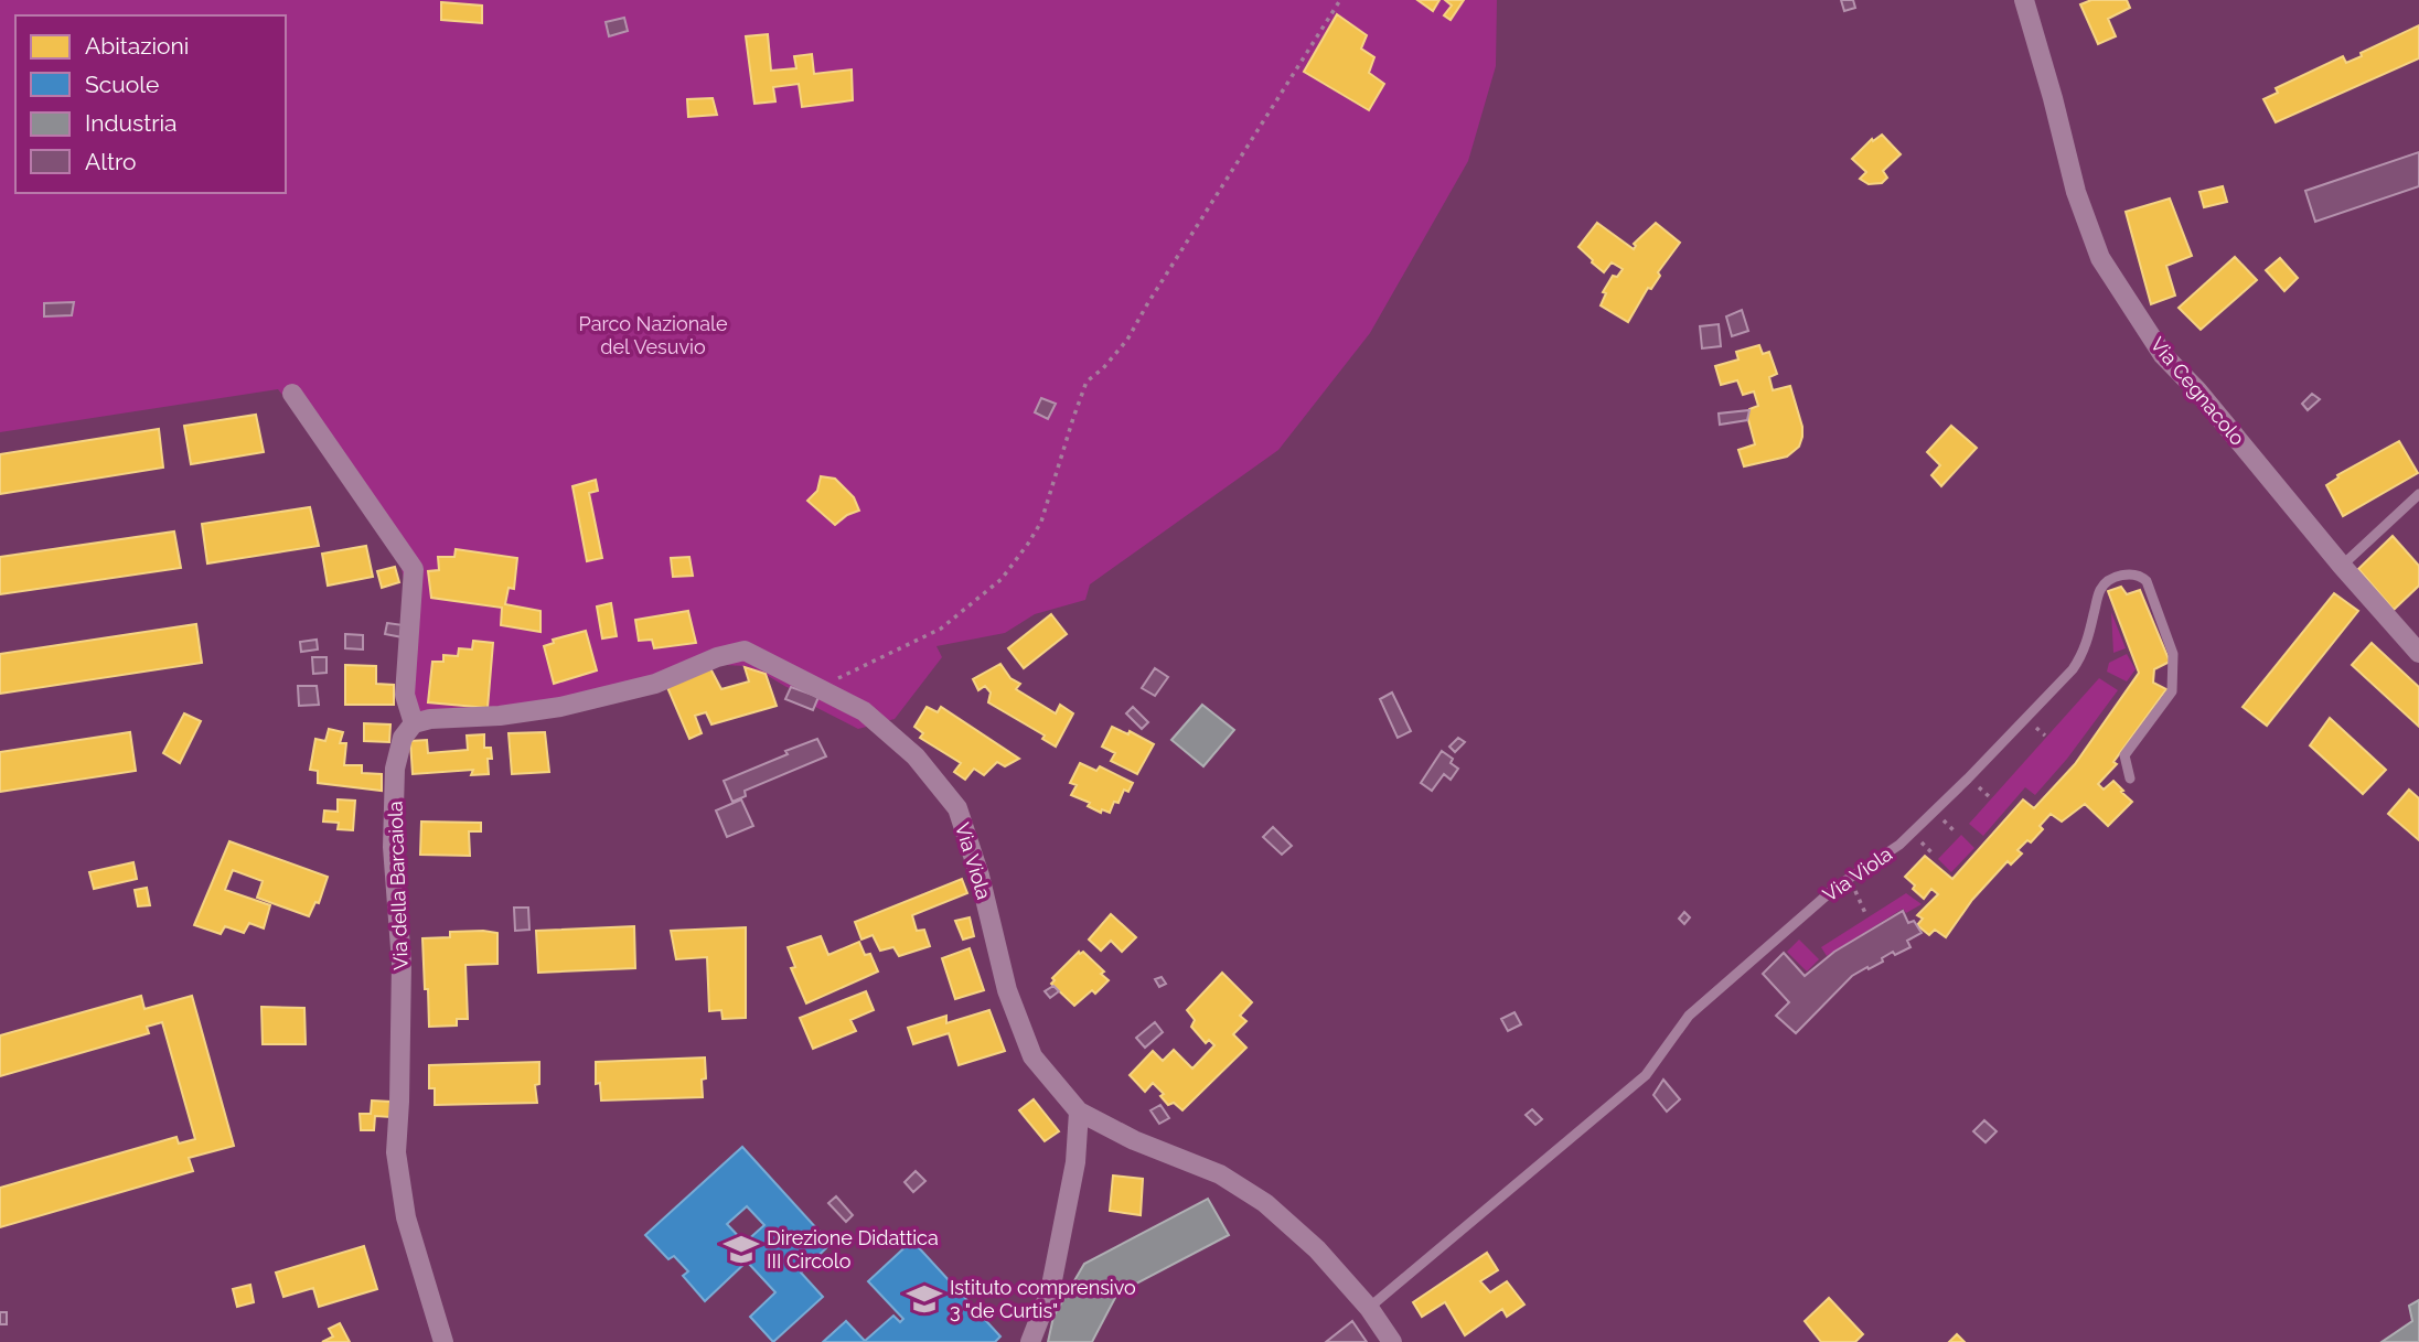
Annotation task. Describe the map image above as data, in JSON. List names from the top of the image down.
{
  "streets": {
    "street": ["Via Cegnacolo", "Via Viola", "Via della Barcaiola"]
  },
  "crossings": [
    ["Via Viola", "Via della Barcaiola"]
  ],
  "parks": ["Parco Nazionale del Vesuvio"],
  "places": {
    "school or university": ["Direzione Didattica III Circolo", "Istituto comprensivo 3 \"de Curtis\""]
  },
  "legend": [
    "Abitazioni",
    "Scuole",
    "Industria",
    "Altro"
  ]
}
